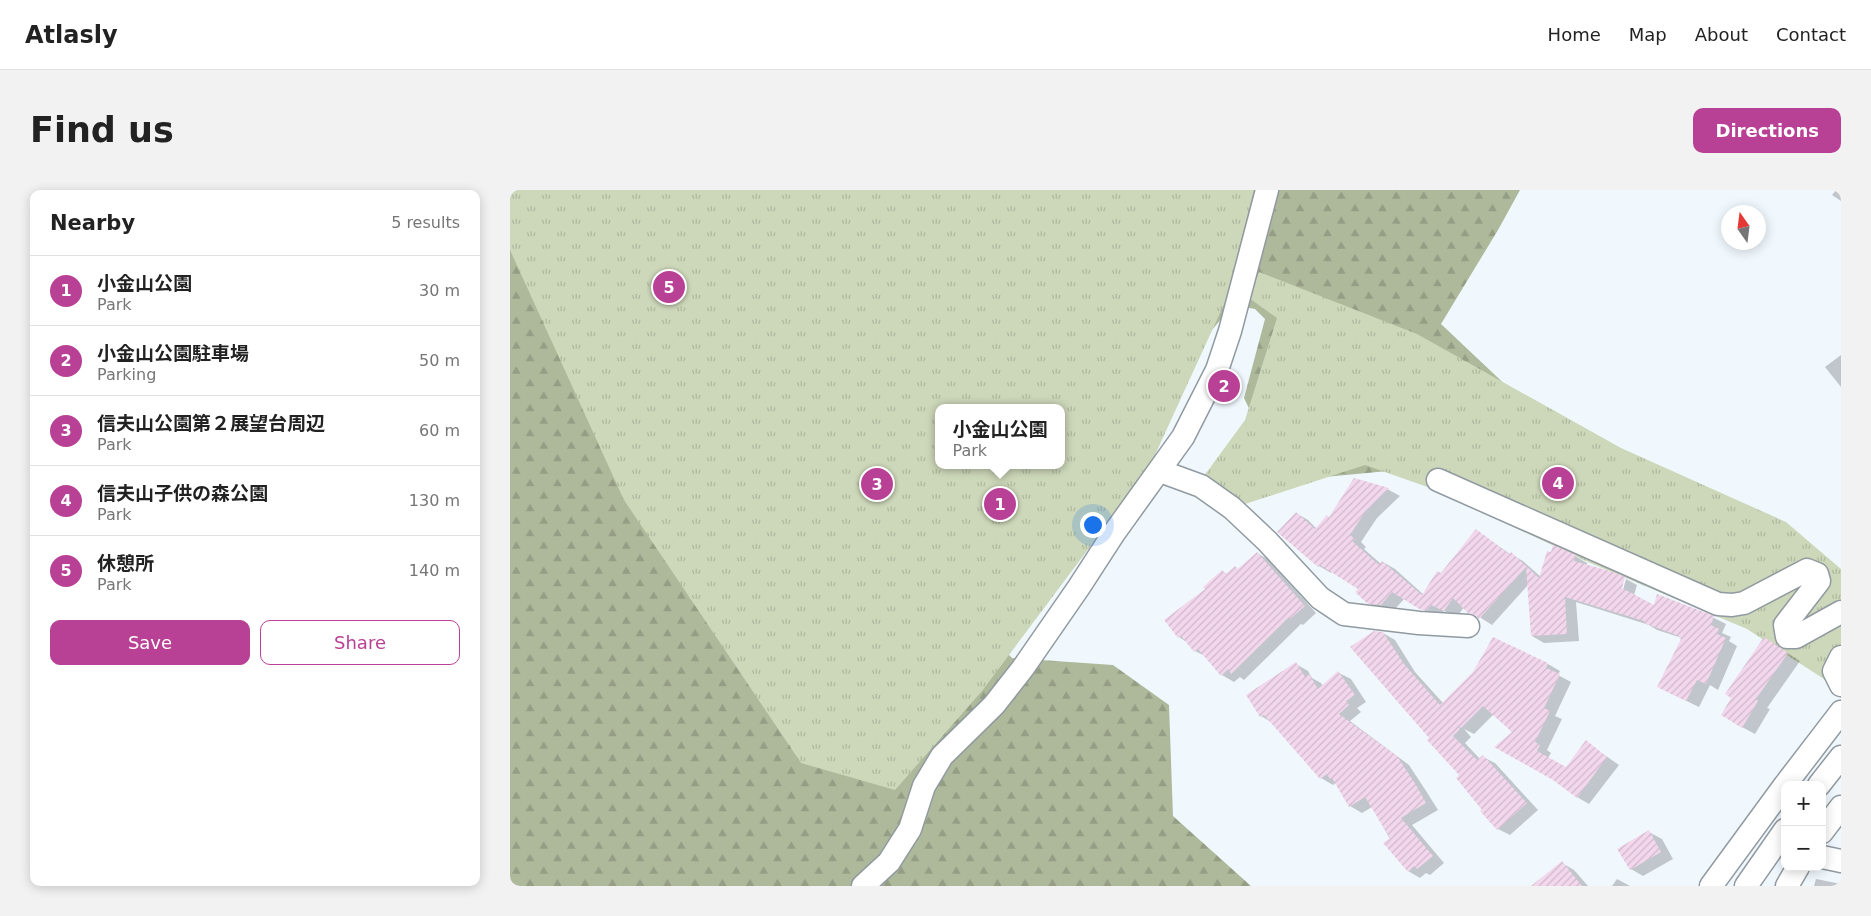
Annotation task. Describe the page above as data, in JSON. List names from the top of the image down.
{
  "north": "top",
  "page": {
    "header": "Atlasly",
    "nav": [
      "Home",
      "Map",
      "About",
      "Contact"
    ],
    "buttons": [
      "Directions",
      ["Save", "Share"]
    ],
    "title": "Find us",
    "heading": ["Nearby", "5 results"],
    "list": [
      {
        "mark": "1",
        "name": "小金山公園",
        "note": "Park",
        "value": "30 m"
      },
      {
        "mark": "2",
        "name": "小金山公園駐車場",
        "note": "Parking",
        "value": "50 m"
      },
      {
        "mark": "3",
        "name": "信夫山公園第２展望台周辺",
        "note": "Park",
        "value": "60 m"
      },
      {
        "mark": "4",
        "name": "信夫山子供の森公園",
        "note": "Park",
        "value": "130 m"
      },
      {
        "mark": "5",
        "name": "休憩所",
        "note": "Park",
        "value": "140 m"
      }
    ],
    "pins": [
      "5",
      "2",
      "4",
      "3",
      "1"
    ],
    "popup": ["小金山公園", "Park"],
    "map_buttons": ["+", "−"]
  }
}
